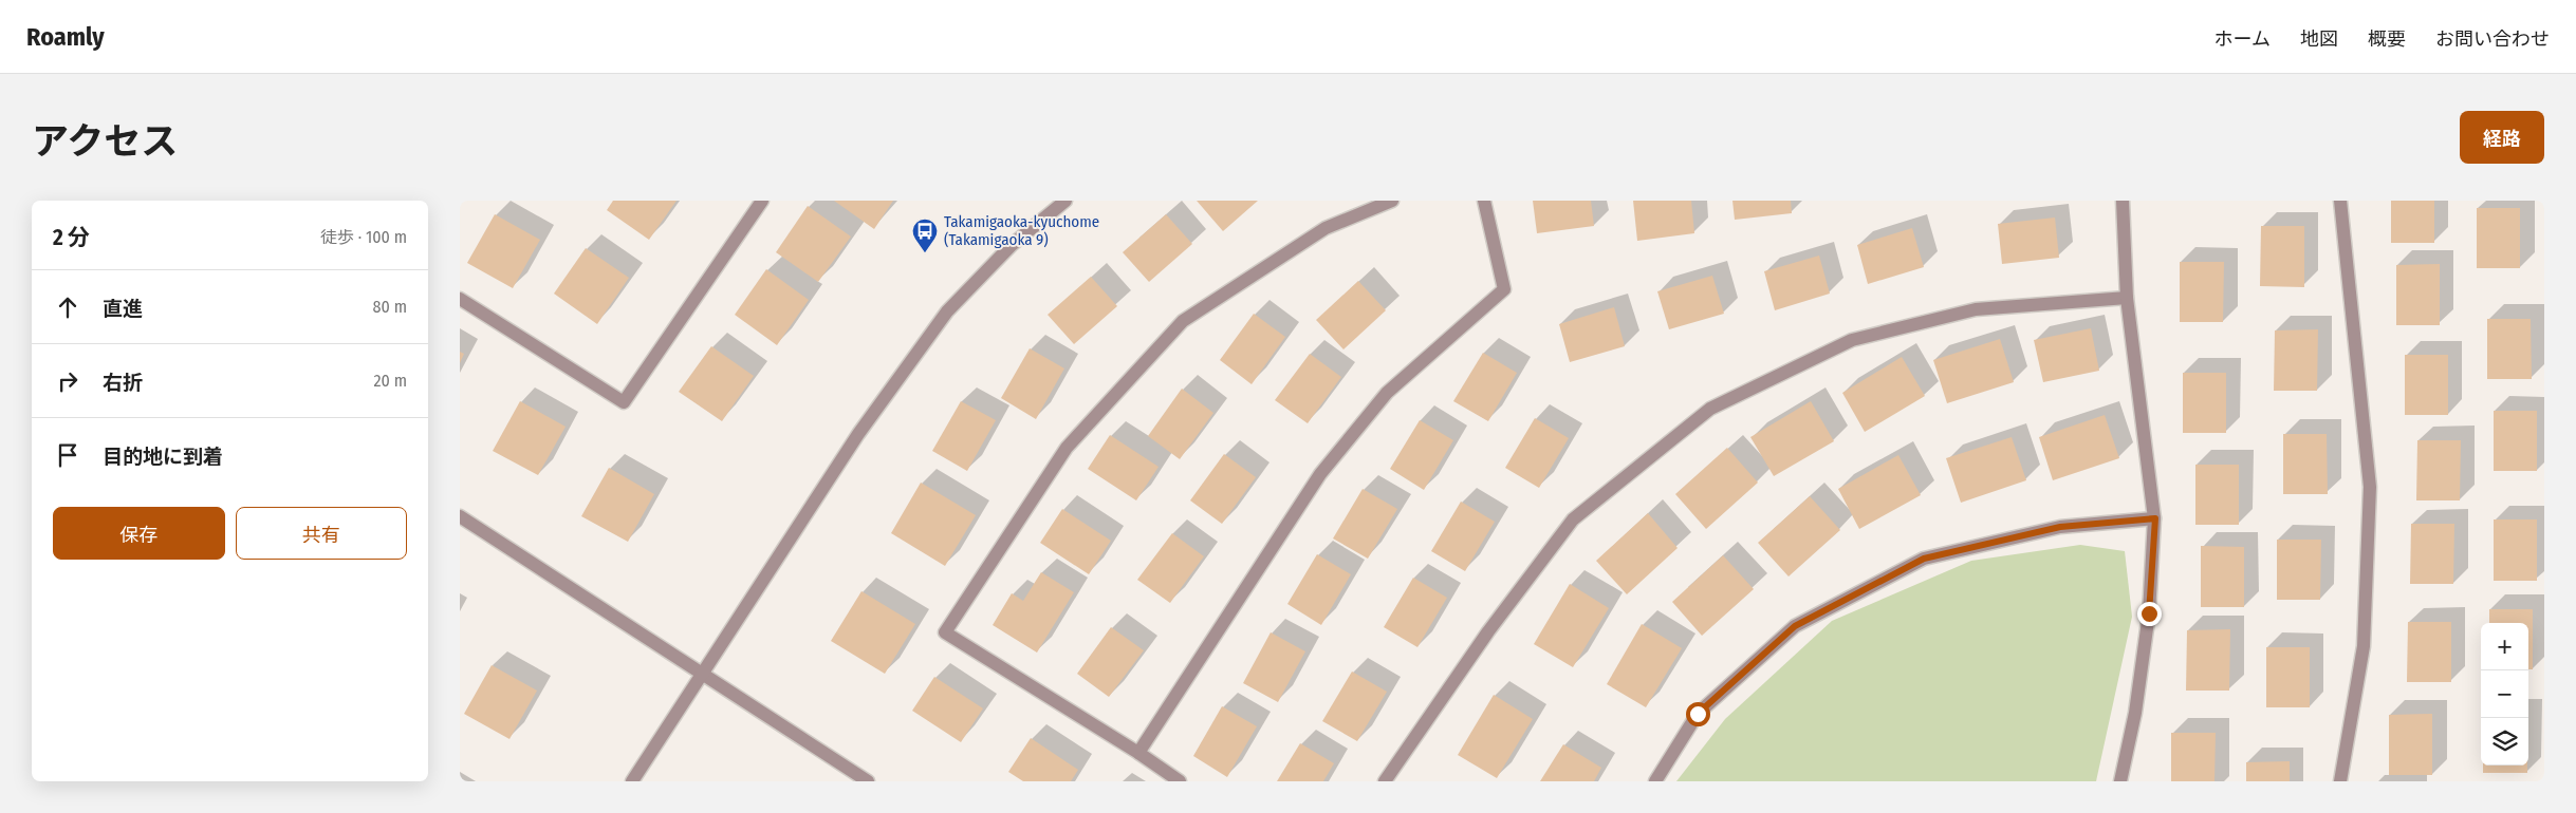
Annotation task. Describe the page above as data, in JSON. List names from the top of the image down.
{
  "places": {
    "bus stop": ["Takamigaoka-kyuchome (Takamigaoka 9)"]
  },
  "page": {
    "header": "Roamly",
    "nav": [
      "ホーム",
      "地図",
      "概要",
      "お問い合わせ"
    ],
    "title": "アクセス",
    "buttons": [
      "経路",
      ["保存", "共有"]
    ],
    "heading": ["2 分", "徒歩 · 100 m"],
    "list": [
      ["直進", "80 m"],
      ["右折", "20 m"],
      "目的地に到着"
    ],
    "map_buttons": ["+", "−"]
  }
}
